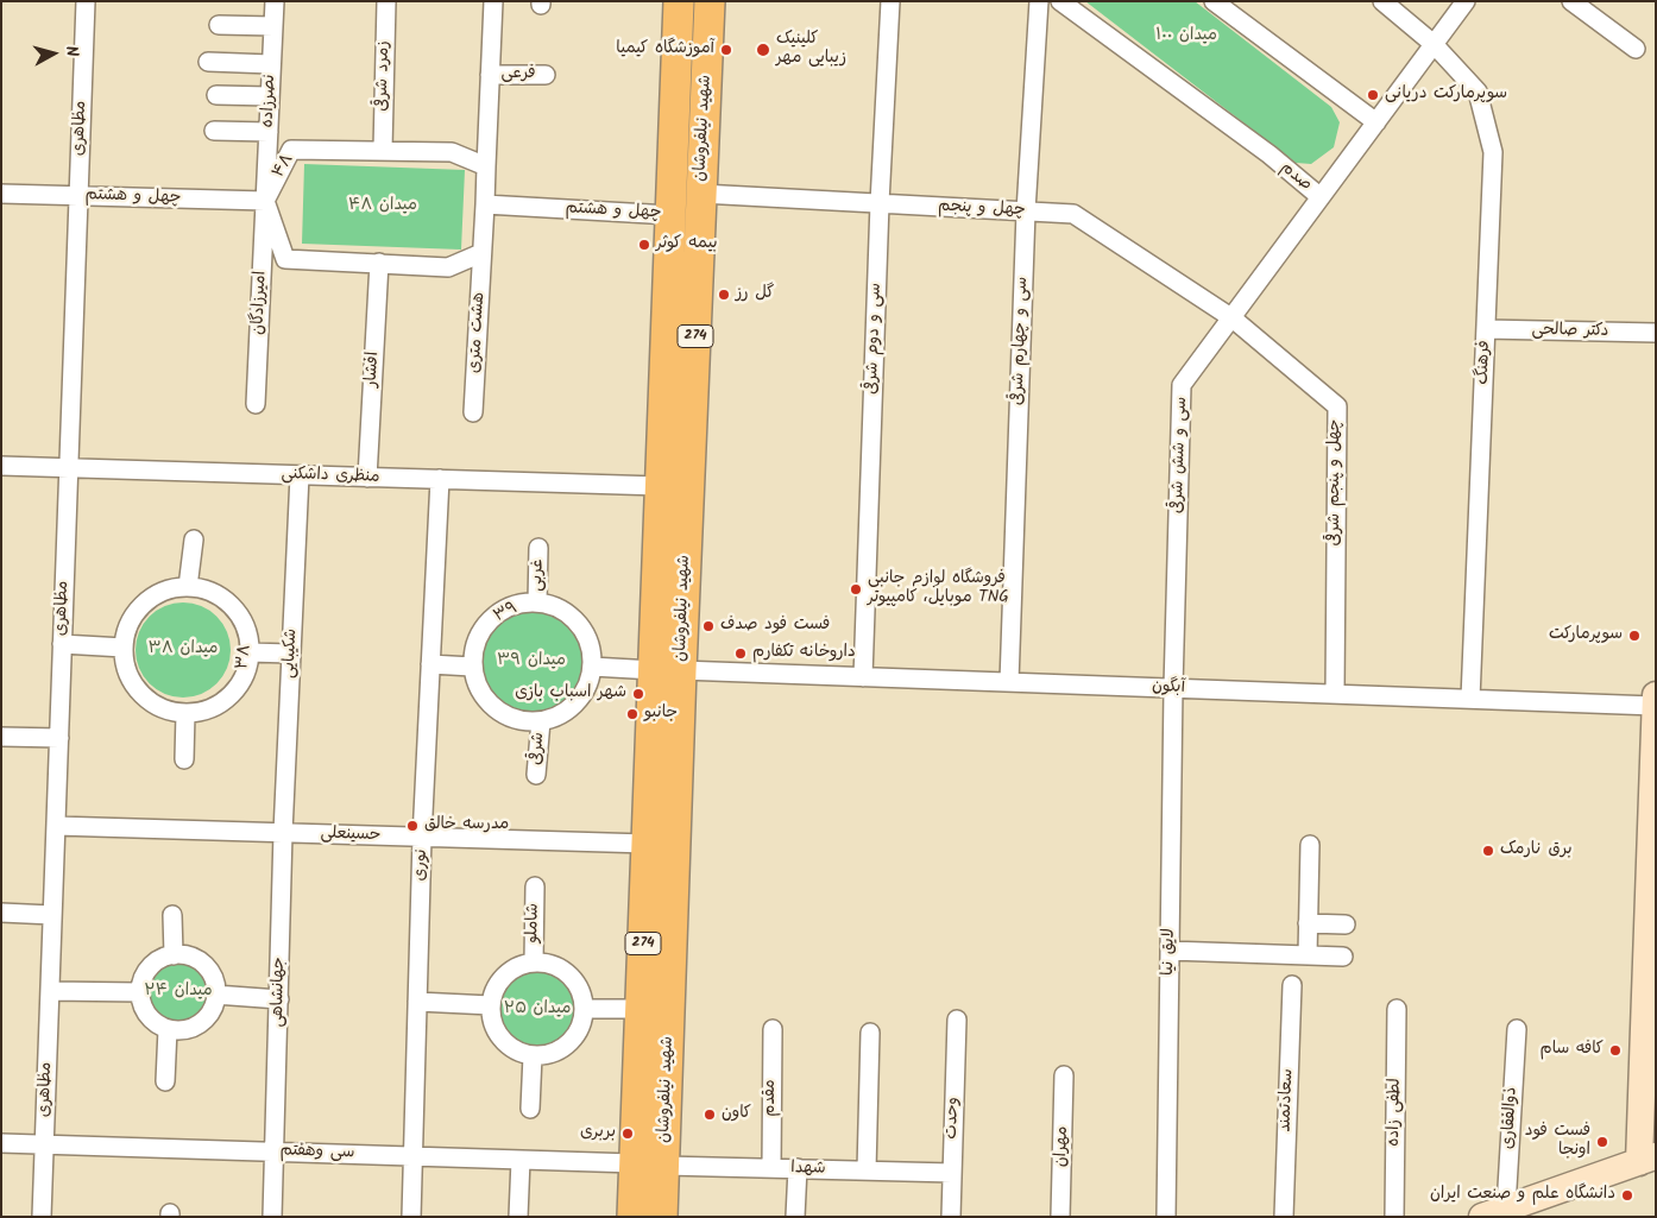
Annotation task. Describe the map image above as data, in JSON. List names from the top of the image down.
{
  "streets": {
    "main road": ["شهید نیلفروشان", "274"],
    "street": [
      "فرعی",
      "زمرد شرقی",
      "نصرزاده",
      "مظاهری",
      "۴۸",
      "صدم",
      "چهل و هشتم",
      "چهل و پنجم",
      "امیرزادگان",
      "دکتر صالحی",
      "هشت متری",
      "سی و دوم شرقی",
      "سی و چهارم شرقی",
      "فرهنگ",
      "افشار",
      "سی و شش شرقی",
      "منظری داشکنی",
      "چهل و ‍پنجم شرقی",
      "غربی",
      "۳۹",
      "شکیبایی",
      "۳۸",
      "آبگون",
      "شرقی",
      "حسینعلی",
      "نوری",
      "شاملو",
      "لایق نیا",
      "جهانشاهی",
      "مقدم",
      "سعادتمند",
      "لطفی زاده",
      "وحدت",
      "ذوالفقاری",
      "مهران",
      "سی وهفتم",
      "شهدا"
    ]
  },
  "crossings": [
    ["زمرد شرقی", "۴۸"],
    ["نصرزاده", "۴۸"],
    ["نصرزاده", "چهل و هشتم"],
    ["نصرزاده", "امیرزادگان"],
    ["مظاهری", "چهل و هشتم"],
    ["مظاهری", "منظری داشکنی"],
    ["مظاهری", "حسینعلی"],
    ["مظاهری", "سی وهفتم"],
    ["شهید نیلفروشان", "چهل و هشتم"],
    ["شهید نیلفروشان", "چهل و پنجم"],
    ["شهید نیلفروشان", "274"],
    ["شهید نیلفروشان", "منظری داشکنی"],
    ["شهید نیلفروشان", "آبگون"],
    ["شهید نیلفروشان", "شهدا"],
    ["۴۸", "چهل و هشتم"],
    ["۴۸", "امیرزادگان"],
    ["صدم", "فرهنگ"],
    ["صدم", "سی و شش شرقی"],
    ["چهل و هشتم", "امیرزادگان"],
    ["چهل و پنجم", "سی و دوم شرقی"],
    ["چهل و پنجم", "سی و چهارم شرقی"],
    ["چهل و پنجم", "سی و شش شرقی"],
    ["چهل و پنجم", "چهل و ‍پنجم شرقی"],
    ["دکتر صالحی", "فرهنگ"],
    ["274", "آبگون"],
    ["274", "حسینعلی"],
    ["274", "سی وهفتم"],
    ["سی و دوم شرقی", "آبگون"],
    ["سی و چهارم شرقی", "آبگون"],
    ["فرهنگ", "آبگون"],
    ["افشار", "منظری داشکنی"],
    ["سی و شش شرقی", "چهل و ‍پنجم شرقی"],
    ["سی و شش شرقی", "آبگون"],
    ["سی و شش شرقی", "لایق نیا"],
    ["منظری داشکنی", "شکیبایی"],
    ["منظری داشکنی", "نوری"],
    ["چهل و ‍پنجم شرقی", "آبگون"],
    ["غربی", "۳۹"],
    ["غربی", "آبگون"],
    ["غربی", "شرقی"],
    ["۳۹", "آبگون"],
    ["۳۹", "شرقی"],
    ["شکیبایی", "حسینعلی"],
    ["شکیبایی", "جهانشاهی"],
    ["آبگون", "شرقی"],
    ["آبگون", "لایق نیا"],
    ["حسینعلی", "نوری"],
    ["حسینعلی", "جهانشاهی"],
    ["نوری", "سی وهفتم"],
    ["جهانشاهی", "سی وهفتم"],
    ["مقدم", "شهدا"],
    ["وحدت", "شهدا"]
  ],
  "parks": [
    "میدان ۱۰۰",
    "میدان ۴۸",
    "میدان ۳۸",
    "میدان ۳۹",
    "میدان ۲۴",
    "میدان ۲۵"
  ],
  "places": [
    "آموزشگاه کیمیا",
    "کلینیک زیبایی مهر",
    "سوپرمارکت دریانی",
    "بیمه کوثر",
    "گل رز",
    "فروشگاه لوازم جانبی موبایل، کامپيوتر TNG",
    "فست فود صدف",
    "سوپرمارکت",
    "داروخانه تکفارم",
    "شهر اسباب بازی",
    "جانبو",
    "مدرسه خالق",
    "برق نارمک",
    "کافه سام",
    "کاون",
    "بربری",
    "فست فود اونجا",
    "دانشگاه علم و صنعت ایران"
  ],
  "north": "right"
}
